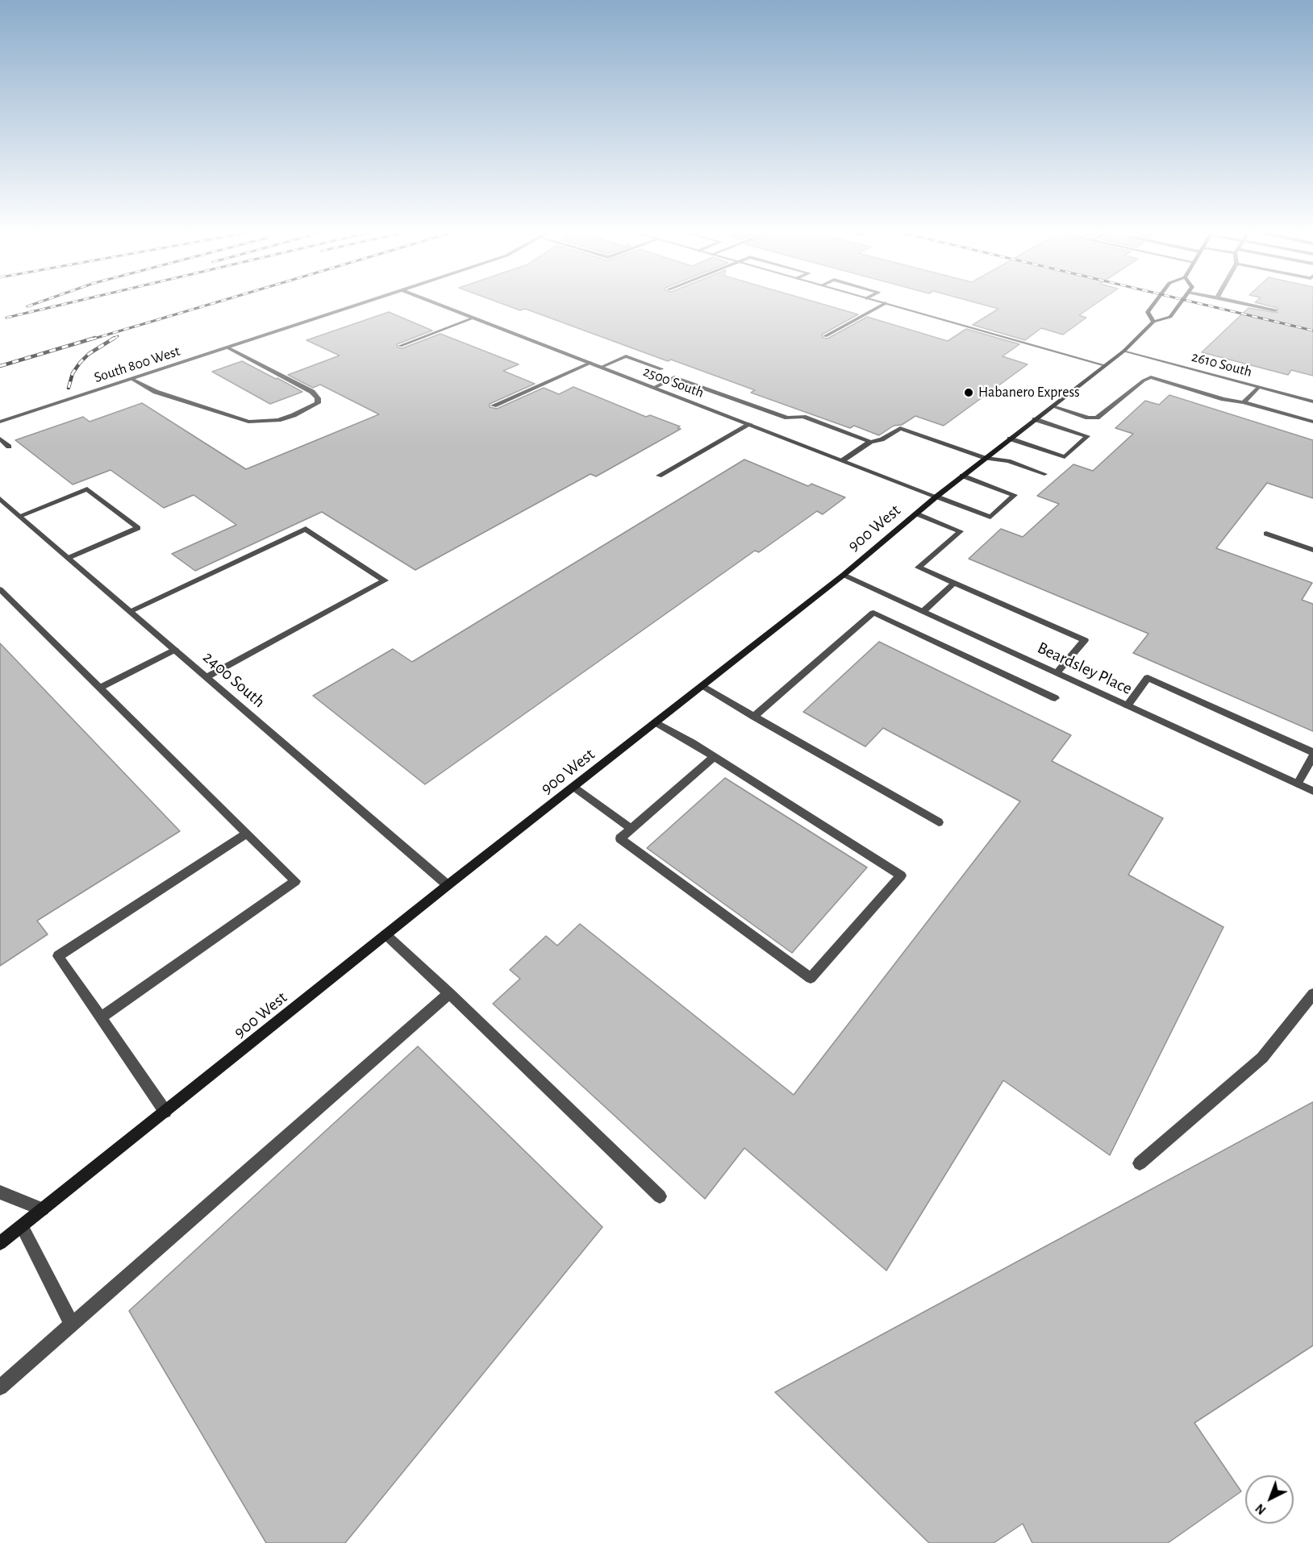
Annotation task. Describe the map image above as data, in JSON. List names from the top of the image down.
{
  "streets": {
    "main road": ["900 West"],
    "street": [
      "South 800 West",
      "2610 South",
      "2500 South",
      "Beardsley Place",
      "2400 South"
    ]
  },
  "crossings": [
    ["2610 South", "900 West"],
    ["2500 South", "900 West"],
    ["900 West", "Beardsley Place"],
    ["900 West", "2400 South"]
  ],
  "places": ["Habanero Express"],
  "north": "bottom left"
}
